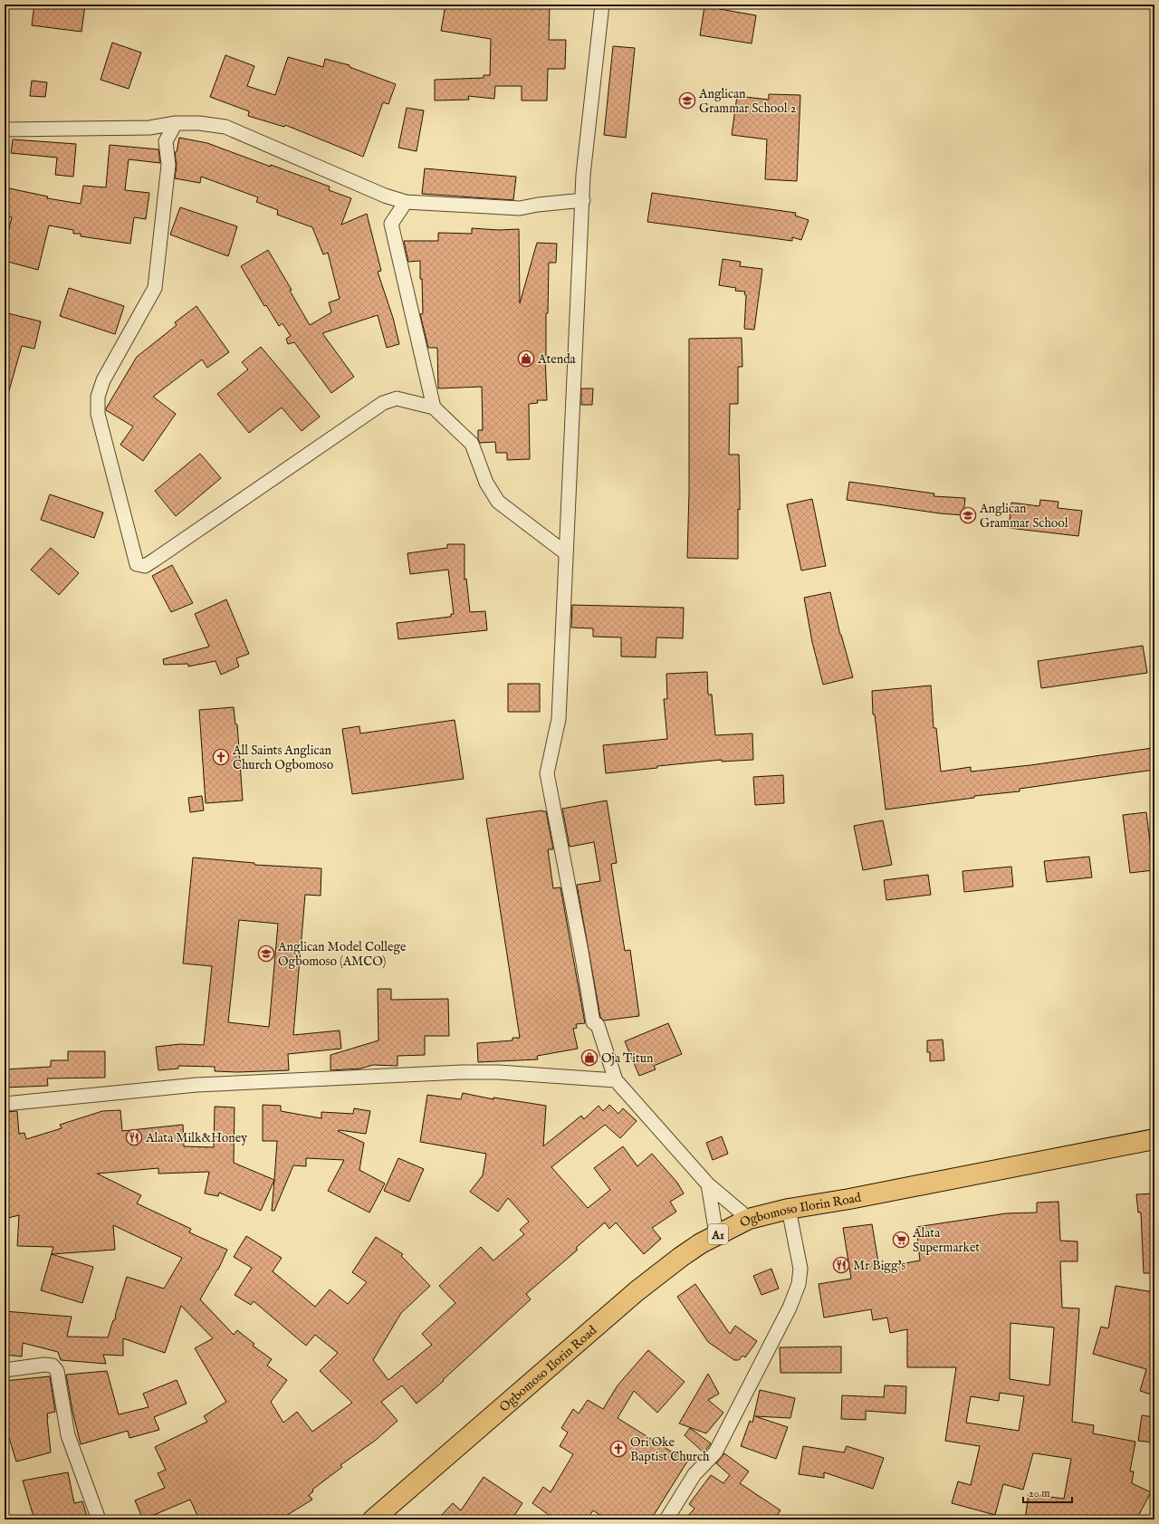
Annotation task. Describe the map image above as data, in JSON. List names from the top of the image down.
{
  "streets": {
    "highway": ["Ogbomoso Ilorin Road", "A1"]
  },
  "places": {
    "school or university": ["Anglican Grammar School 2", "Anglican Grammar School", "Anglican Model College Ogbomoso (AMCO)"],
    "shop": ["Atenda", "Oja Titun"],
    "church": ["All Saints Anglican Church Ogbomoso", "Ori Oke Baptist Church"],
    "restaurant": ["Alata Milk&Honey", "Mr Bigg's"],
    "supermarket": ["Alata Supermarket"]
  },
  "scale_bar": "20 m"
}
